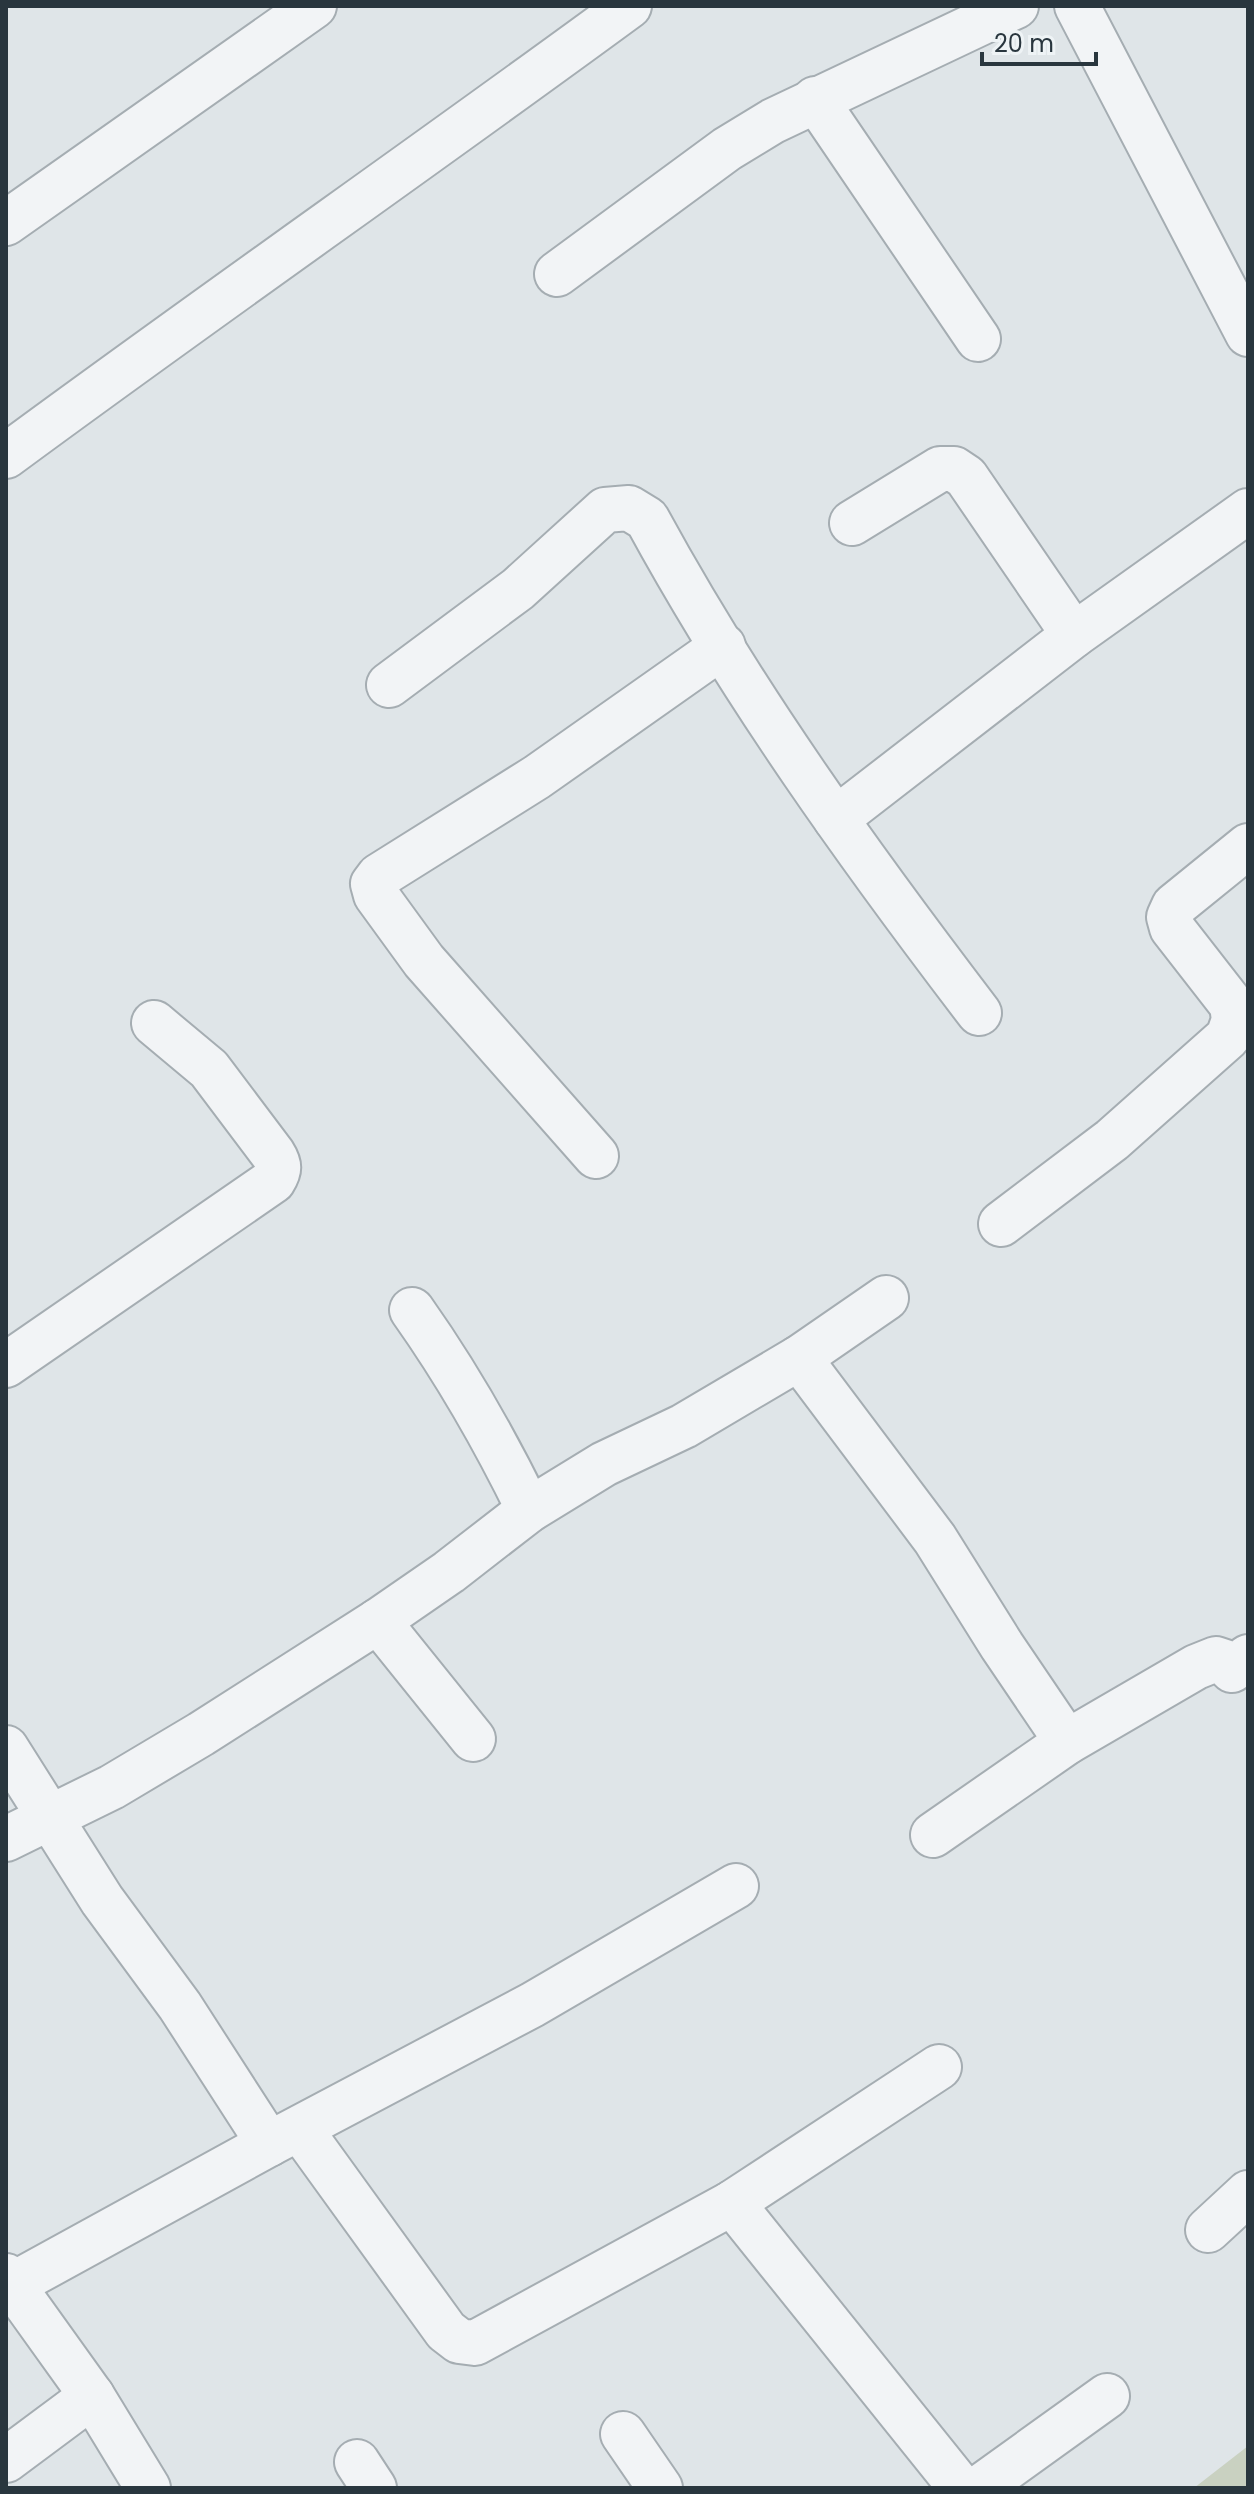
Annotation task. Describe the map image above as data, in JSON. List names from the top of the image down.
{
  "scale_bar": "20 m"
}
